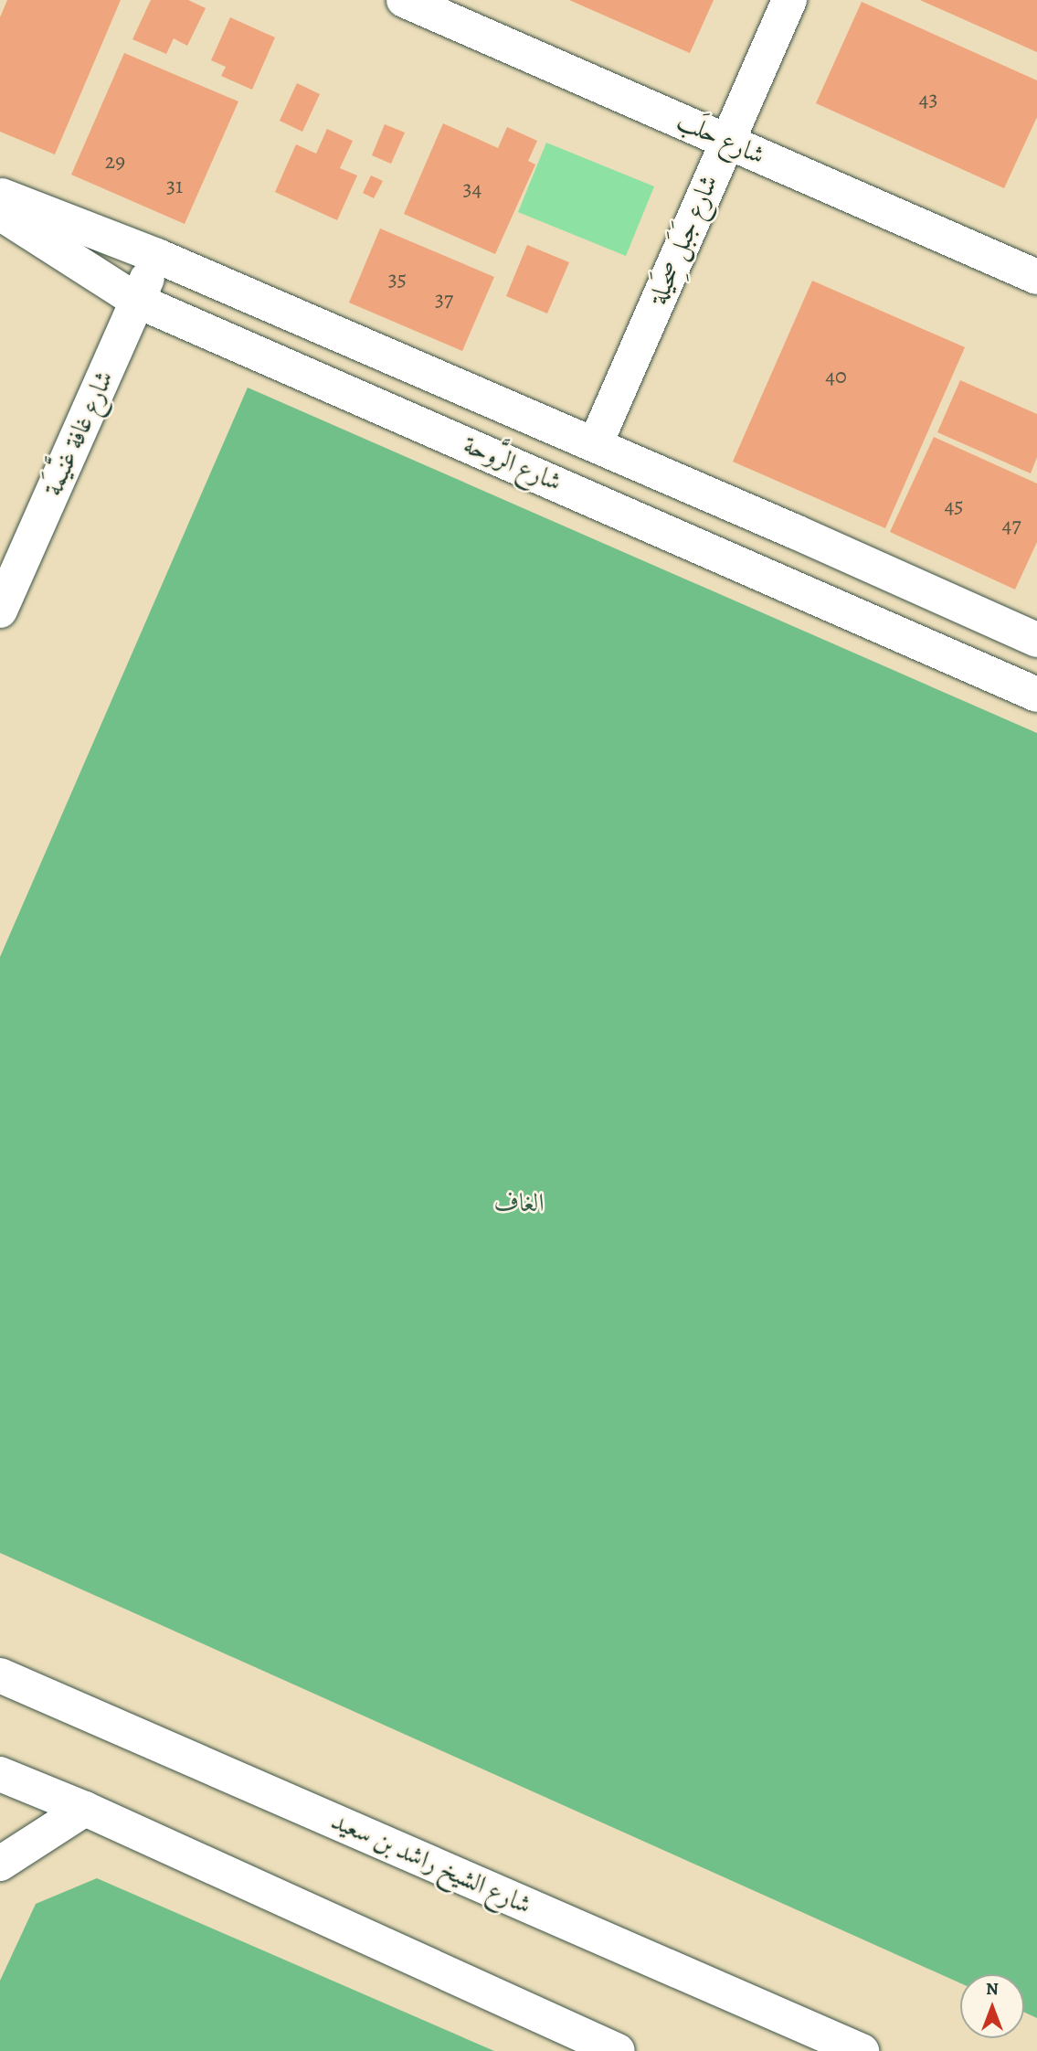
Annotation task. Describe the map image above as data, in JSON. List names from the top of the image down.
{
  "streets": {
    "street": [
      "شارع حلَب",
      "شارع جَبَل صِحَيلة",
      "شارع غافة غنَّيمَة",
      "شارع الرَّوحة",
      "شارع الشيخ راشد بن سعيد"
    ]
  },
  "crossings": [
    ["شارع حلَب", "شارع جَبَل صِحَيلة"],
    ["شارع جَبَل صِحَيلة", "شارع الرَّوحة"],
    ["شارع غافة غنَّيمَة", "شارع الرَّوحة"]
  ],
  "parks": ["الغاف"],
  "house_numbers": [
    "43",
    "29",
    "31",
    "34",
    "35",
    "37",
    "40",
    "45",
    "47"
  ],
  "north": "top"
}
